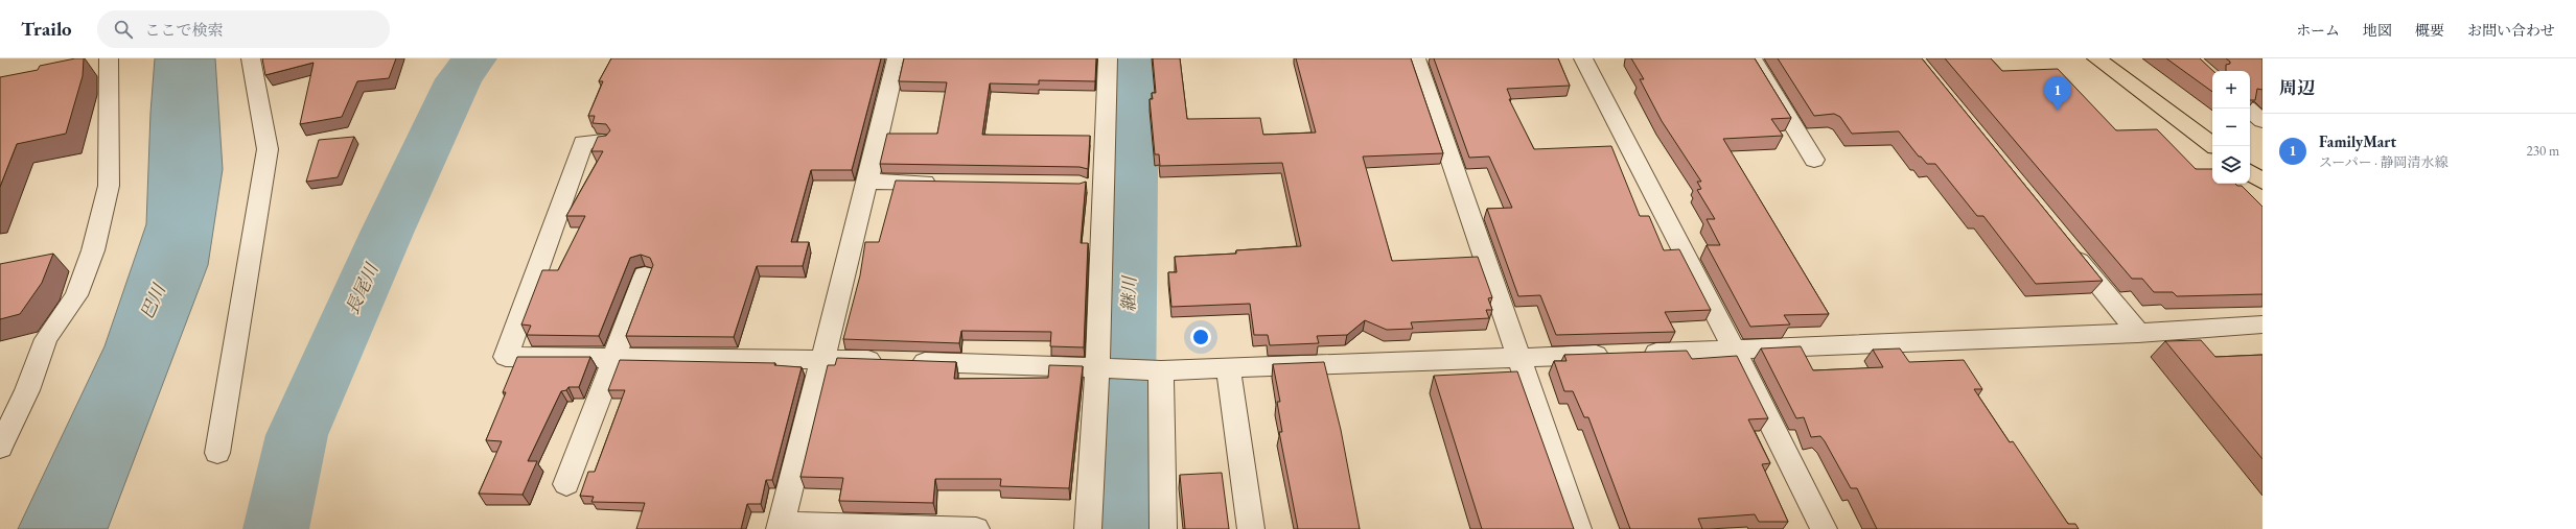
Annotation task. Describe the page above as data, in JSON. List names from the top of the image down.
{
  "water": ["長尾川", "継川", "巴川"],
  "page": {
    "header": "Trailo",
    "search": "ここで検索",
    "nav": [
      "ホーム",
      "地図",
      "概要",
      "お問い合わせ"
    ],
    "heading": "周辺",
    "map_buttons": ["+", "−"],
    "pins": "1",
    "list": [
      {
        "mark": "1",
        "name": "FamilyMart",
        "note": "スーパー · 静岡清水線",
        "value": "230 m"
      }
    ]
  }
}
